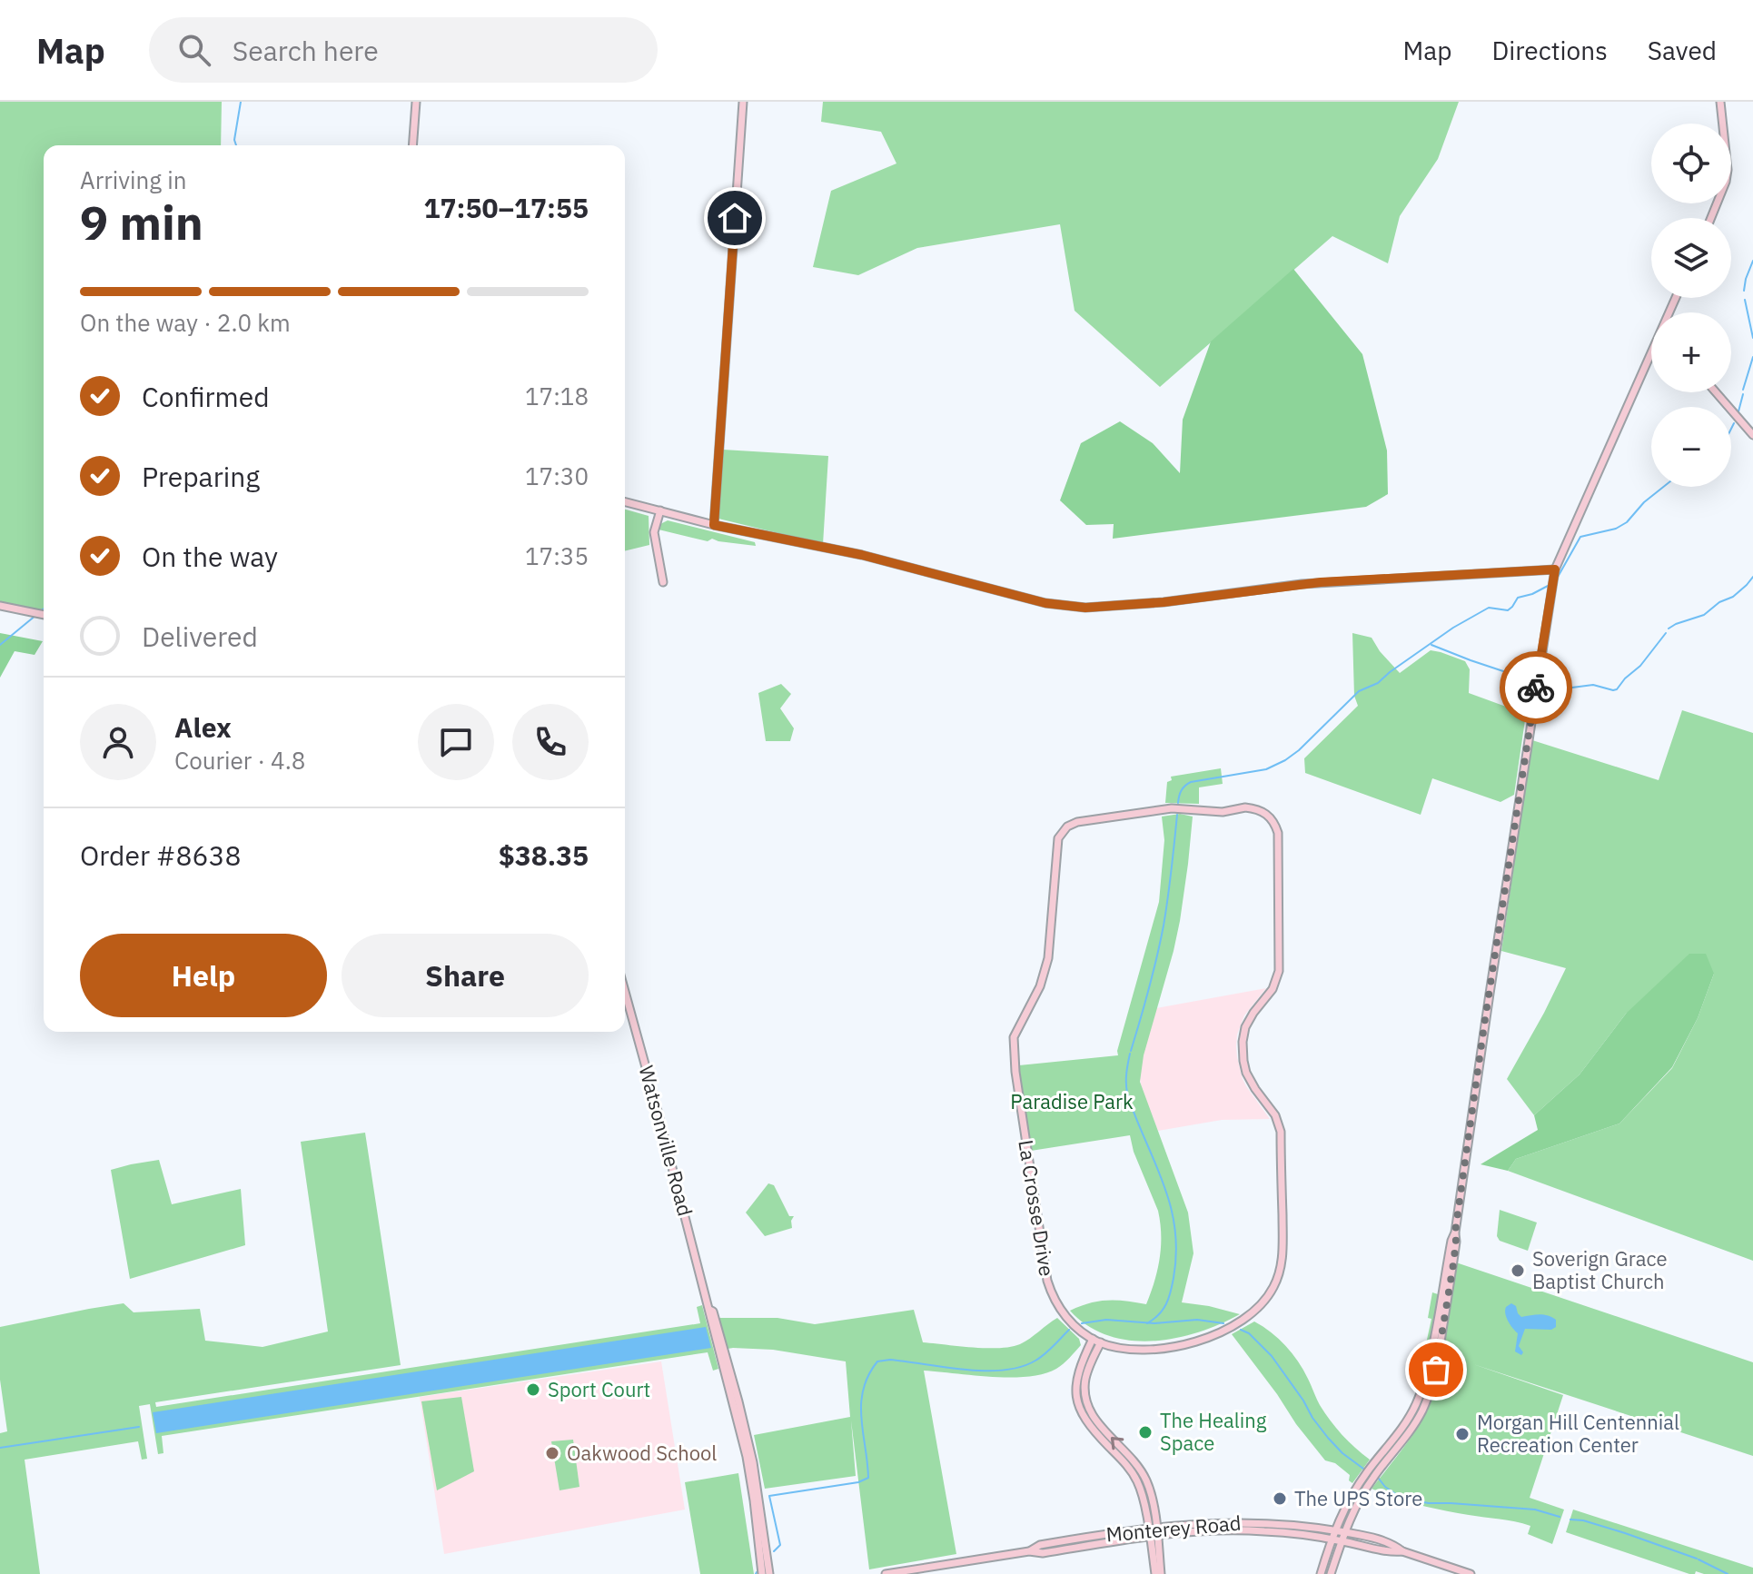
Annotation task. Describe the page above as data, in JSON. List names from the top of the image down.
{
  "streets": {
    "street": ["Watsonville Road", "La Crosse Drive", "Monterey Road"]
  },
  "parks": ["Paradise Park"],
  "places": [
    "Soverign Grace Baptist Church",
    "Sport Court",
    "The Healing Space",
    "Morgan Hill Centennial Recreation Center",
    "Oakwood School",
    "The UPS Store"
  ],
  "page": {
    "header": "Map",
    "search": "Search here",
    "nav": ["Map", "Directions", "Saved"],
    "map_buttons": ["+", "−"],
    "heading": ["9 min", "Arriving in", "17:50–17:55"],
    "panel": [
      "Alex",
      "Courier · 4.8",
      "Order #8638",
      "$38.35"
    ],
    "bar": "On the way · 2.0 km",
    "list": [
      ["Confirmed", "17:18"],
      ["Preparing", "17:30"],
      ["On the way", "17:35"],
      "Delivered"
    ],
    "buttons": ["Help", "Share"]
  }
}
